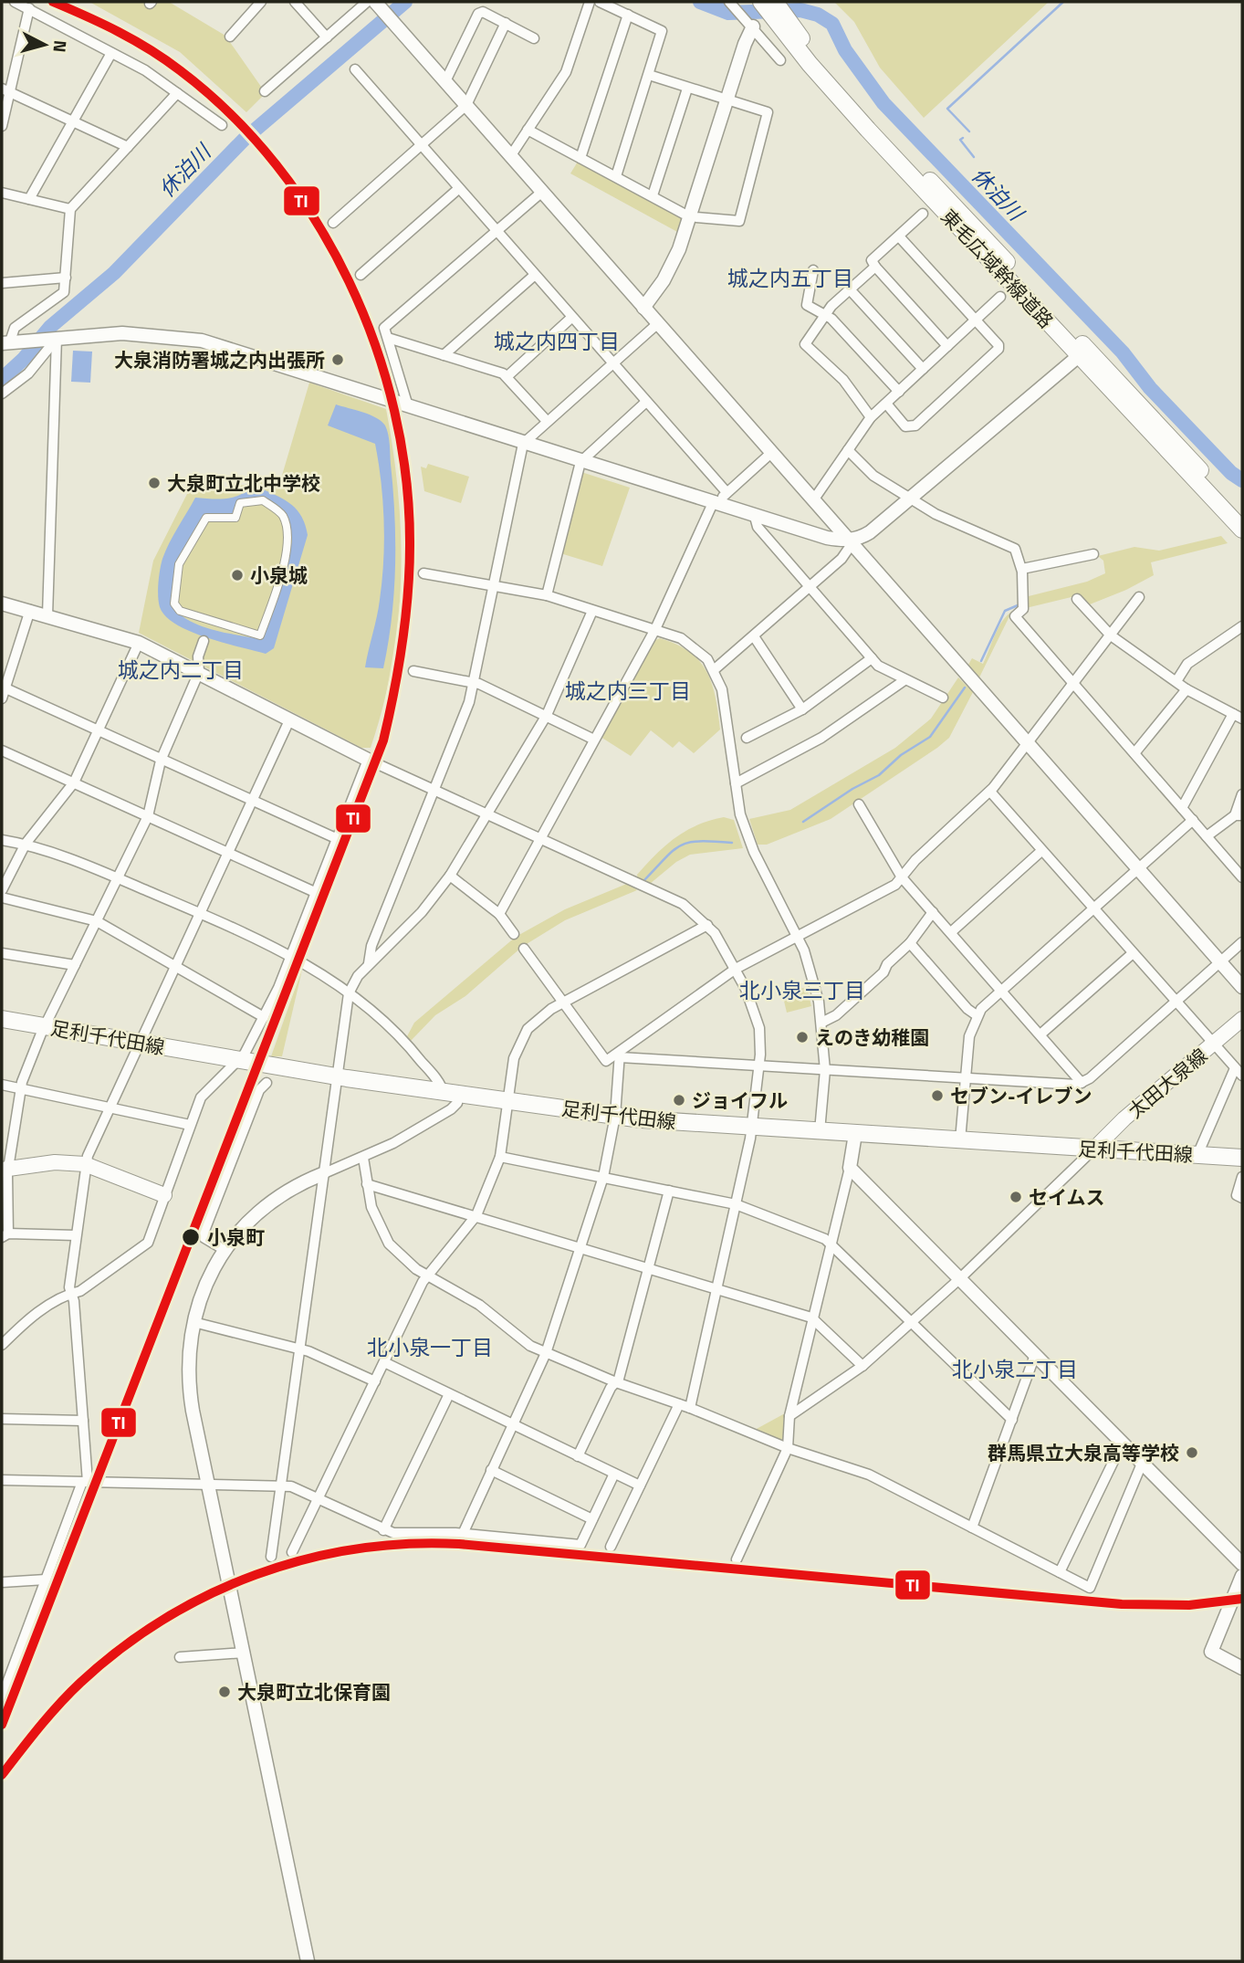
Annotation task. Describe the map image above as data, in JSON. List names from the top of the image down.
{
  "streets": {
    "main road": ["東毛広域幹線道路", "足利千代田線", "太田大泉線"]
  },
  "crossings": [
    ["足利千代田線", "太田大泉線"]
  ],
  "districts": [
    "城之内五丁目",
    "城之内四丁目",
    "城之内二丁目",
    "城之内三丁目",
    "北小泉三丁目",
    "北小泉一丁目",
    "北小泉二丁目"
  ],
  "water": ["休泊川"],
  "places": [
    "大泉消防署城之内出張所",
    "大泉町立北中学校",
    "小泉城",
    "えのき幼稚園",
    "セブン-イレブン",
    "ジョイフル",
    "セイムス",
    "小泉町",
    "群馬県立大泉高等学校",
    "大泉町立北保育園"
  ],
  "lines": ["transit line TI"],
  "north": "right"
}
